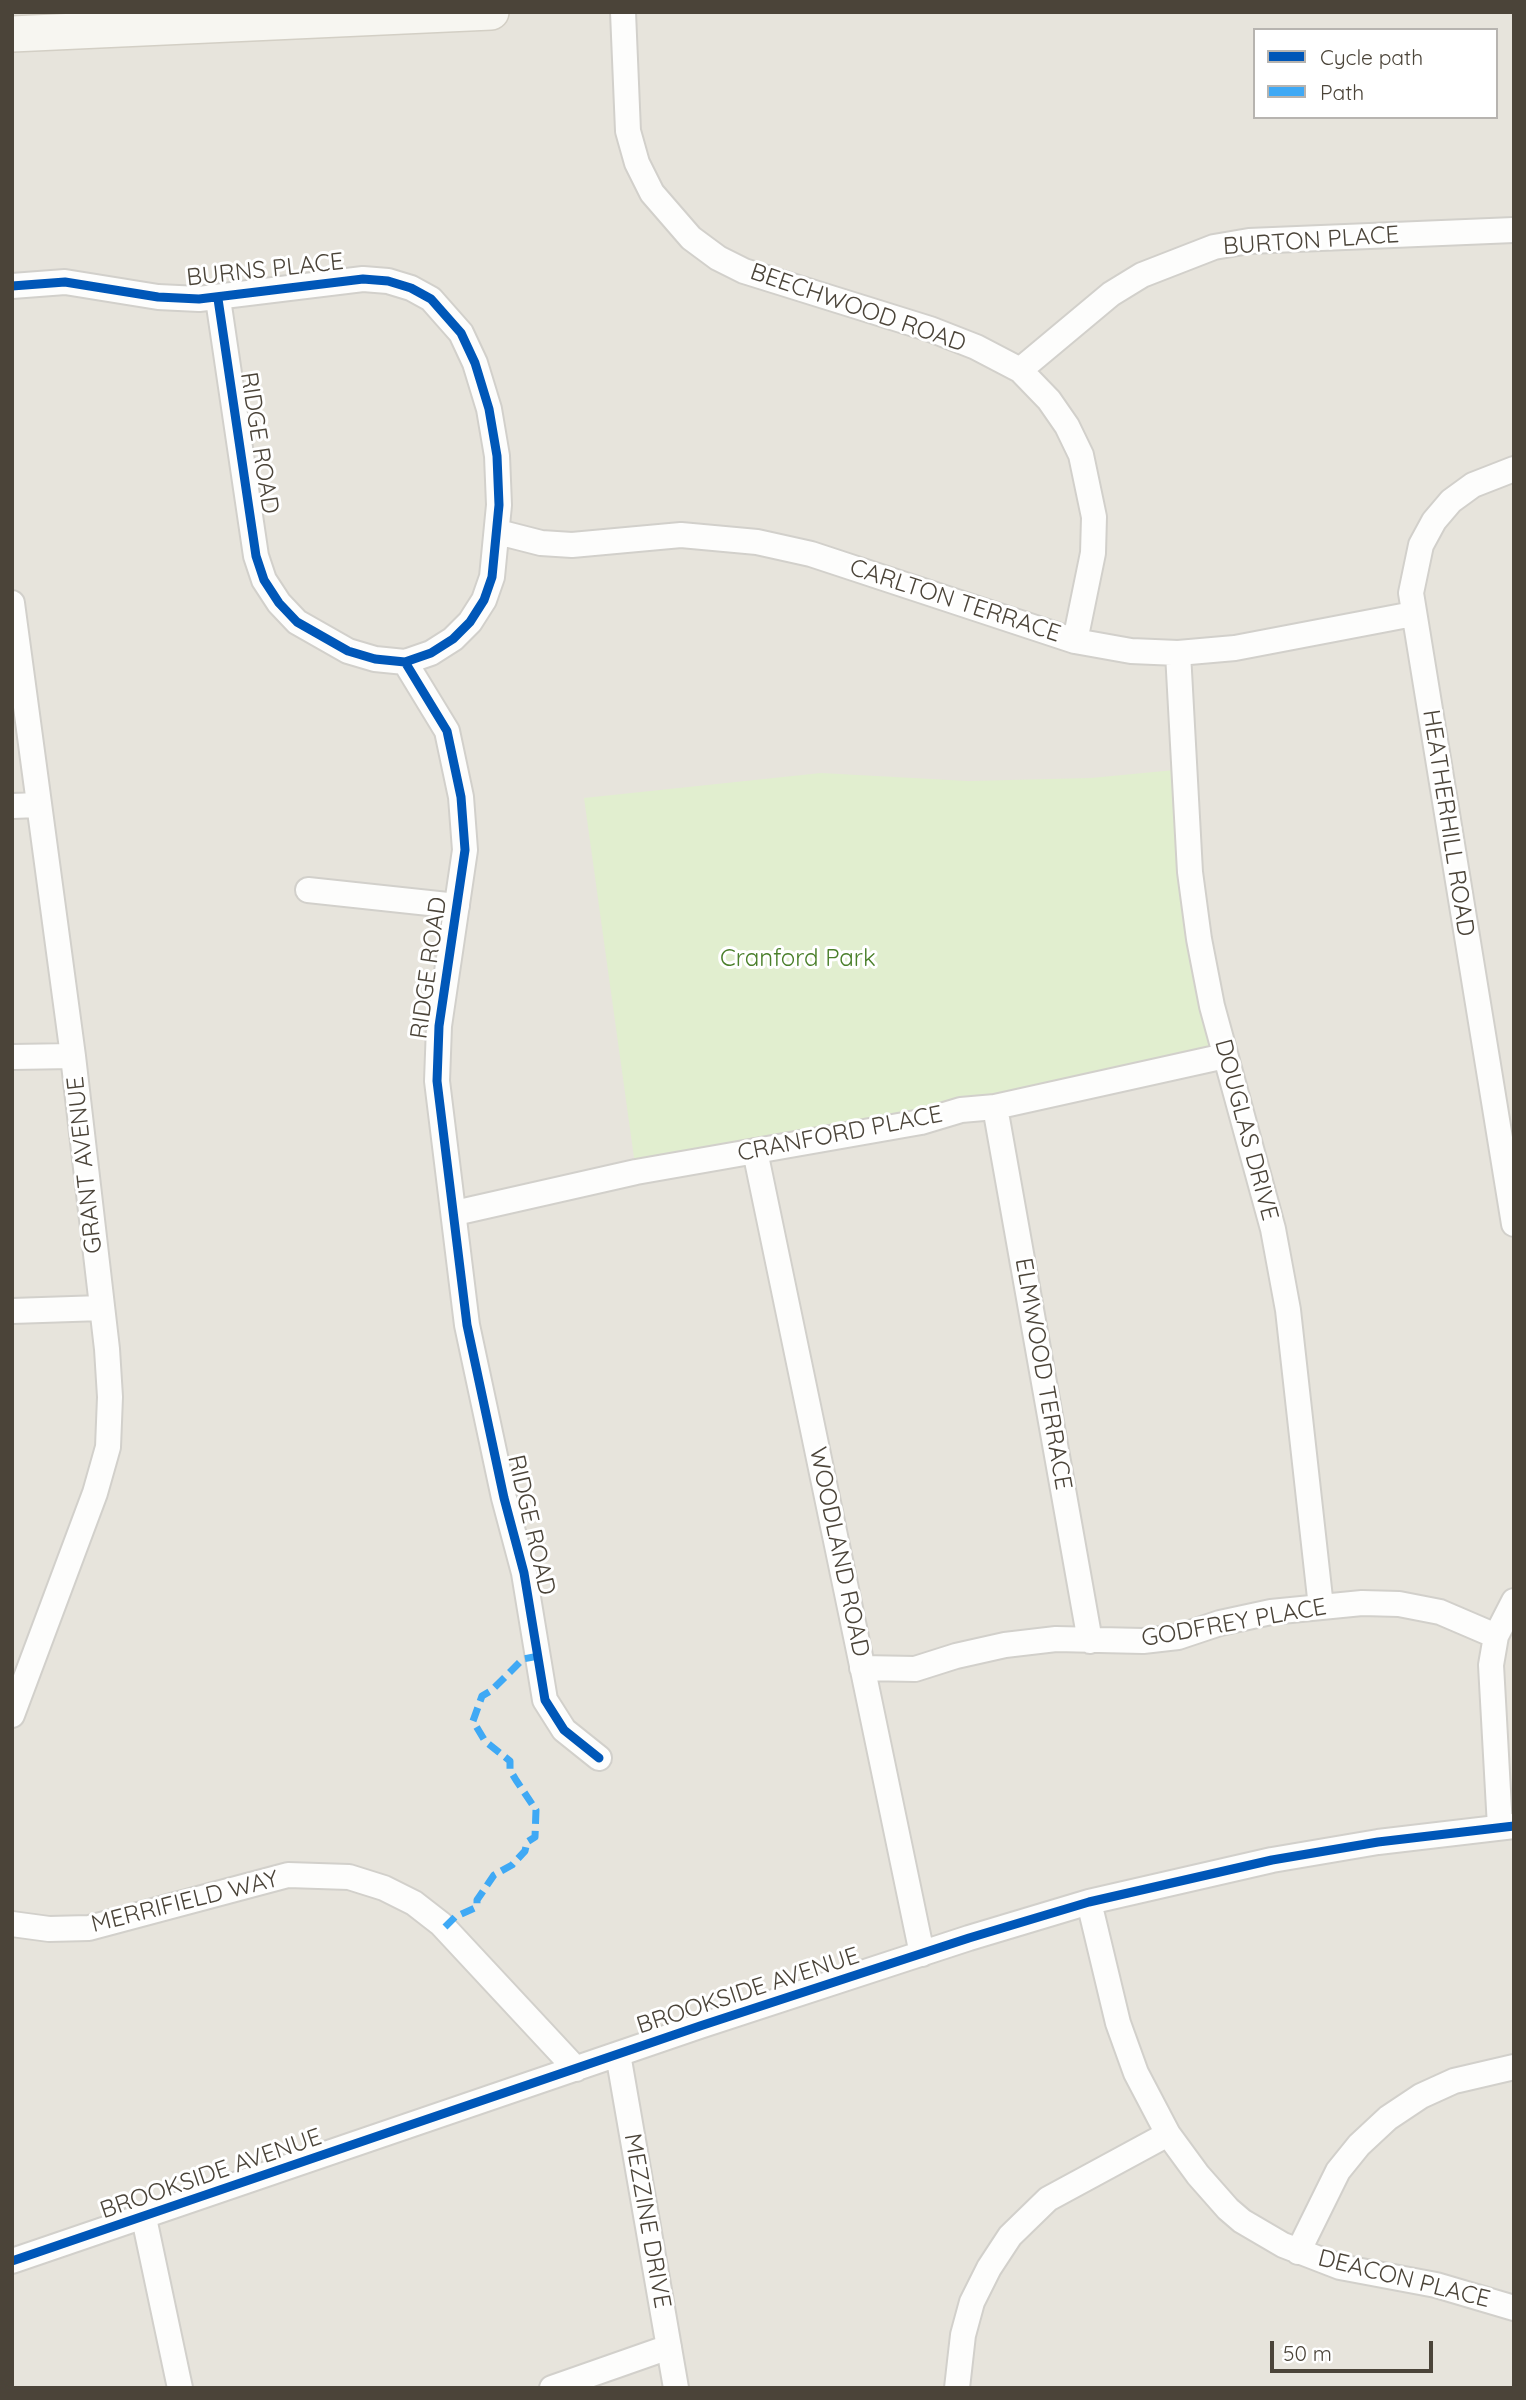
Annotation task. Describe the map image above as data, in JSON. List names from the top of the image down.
{
  "streets": {
    "street": [
      "BURTON PLACE",
      "BURNS PLACE",
      "BEECHWOOD ROAD",
      "RIDGE ROAD",
      "CARLTON TERRACE",
      "HEATHERHILL ROAD",
      "DOUGLAS DRIVE",
      "CRANFORD PLACE",
      "GRANT AVENUE",
      "ELMWOOD TERRACE",
      "WOODLAND ROAD",
      "GODFREY PLACE",
      "MERRIFIELD WAY",
      "BROOKSIDE AVENUE",
      "MEZZINE DRIVE",
      "DEACON PLACE"
    ]
  },
  "crossings": [
    ["BURTON PLACE", "BEECHWOOD ROAD"],
    ["BURNS PLACE", "RIDGE ROAD"],
    ["BURNS PLACE", "CARLTON TERRACE"],
    ["BEECHWOOD ROAD", "CARLTON TERRACE"],
    ["RIDGE ROAD", "CRANFORD PLACE"],
    ["CARLTON TERRACE", "HEATHERHILL ROAD"],
    ["CARLTON TERRACE", "DOUGLAS DRIVE"],
    ["DOUGLAS DRIVE", "CRANFORD PLACE"],
    ["DOUGLAS DRIVE", "GODFREY PLACE"],
    ["CRANFORD PLACE", "ELMWOOD TERRACE"],
    ["CRANFORD PLACE", "WOODLAND ROAD"],
    ["ELMWOOD TERRACE", "GODFREY PLACE"],
    ["WOODLAND ROAD", "GODFREY PLACE"],
    ["WOODLAND ROAD", "BROOKSIDE AVENUE"],
    ["MERRIFIELD WAY", "BROOKSIDE AVENUE"],
    ["BROOKSIDE AVENUE", "MEZZINE DRIVE"],
    ["BROOKSIDE AVENUE", "DEACON PLACE"]
  ],
  "parks": ["Cranford Park"],
  "legend": ["Cycle path", "Path"],
  "scale_bar": "50 m"
}
